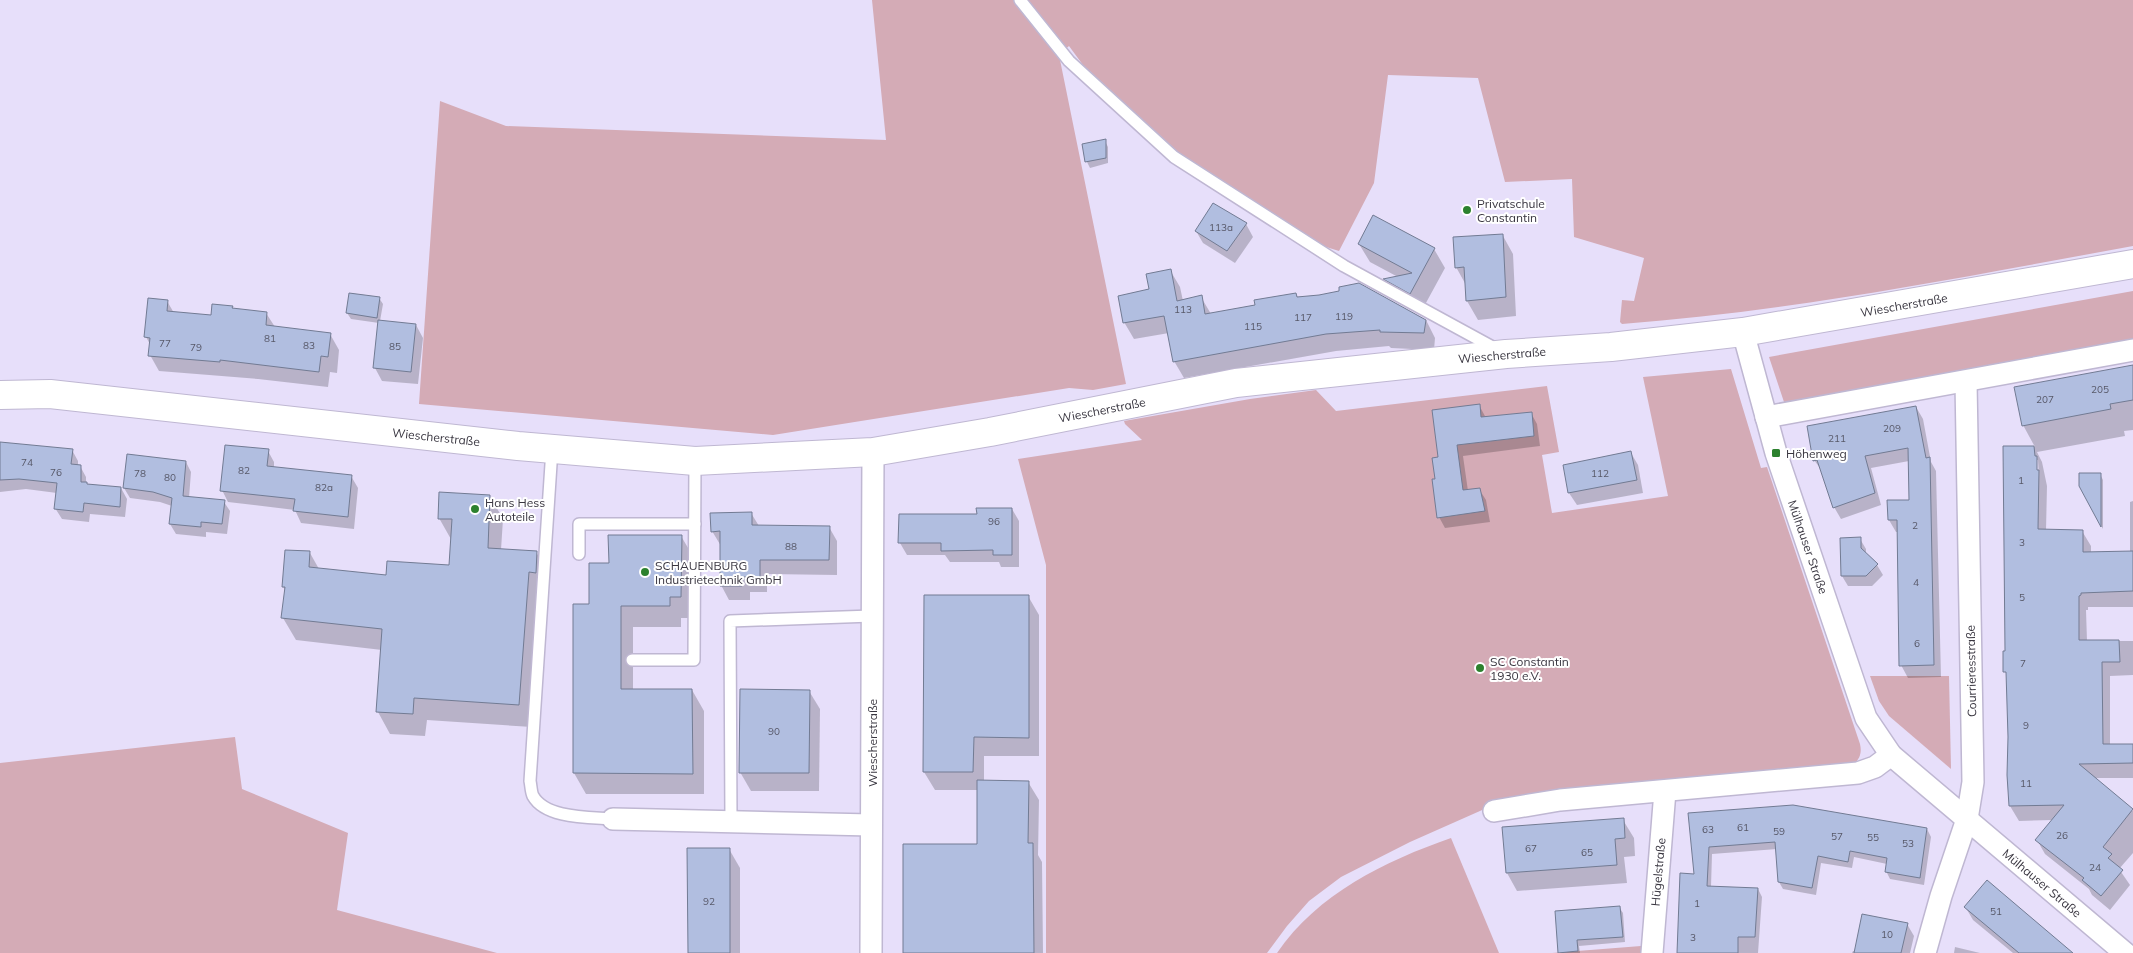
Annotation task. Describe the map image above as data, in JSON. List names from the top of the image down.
{
  "streets": {
    "main road": ["Wiescherstraße"],
    "street": ["Mülhauser Straße", "Courrieresstraße", "Hügelstraße"]
  },
  "crossings": [
    ["Wiescherstraße", "Mülhauser Straße"],
    ["Mülhauser Straße", "Courrieresstraße"]
  ],
  "places": {
    "other": [
      "Privatschule Constantin",
      "Hans Hess Autoteile",
      "SCHAUENBURG Industrietechnik GmbH",
      "SC Constantin 1930 e.V."
    ],
    "transit": ["Höhenweg"]
  },
  "house_numbers": [
    "113a",
    "113",
    "119",
    "117",
    "115",
    "81",
    "77",
    "83",
    "85",
    "79",
    "205",
    "207",
    "209",
    "211",
    "74",
    "82",
    "76",
    "78",
    "112",
    "80",
    "1",
    "82a",
    "96",
    "2",
    "3",
    "88",
    "4",
    "5",
    "6",
    "7",
    "9",
    "90",
    "11",
    "61",
    "63",
    "59",
    "26",
    "57",
    "55",
    "53",
    "67",
    "65",
    "24",
    "92",
    "1",
    "51",
    "10",
    "3"
  ]
}
